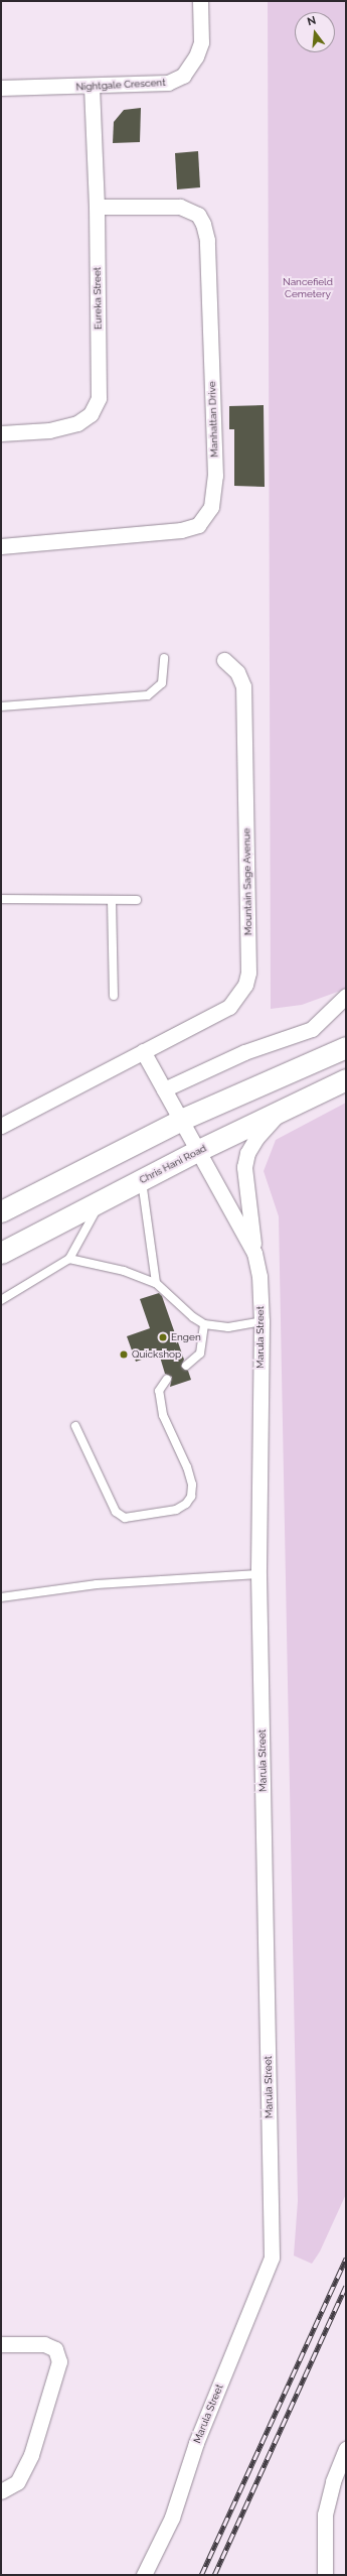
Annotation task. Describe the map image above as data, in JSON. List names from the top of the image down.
{
  "streets": {
    "main road": ["Chris Hani Road"],
    "street": [
      "Nightgale Crescent",
      "Eureka Street",
      "Manhattan Drive",
      "Mountain Sage Avenue",
      "Marula Street"
    ]
  },
  "crossings": [
    ["Nightgale Crescent", "Eureka Street"],
    ["Eureka Street", "Manhattan Drive"],
    ["Chris Hani Road", "Marula Street"]
  ],
  "parks": ["Nancefield Cemetery"],
  "places": ["Engen", "Quickshop"],
  "north": "top"
}
